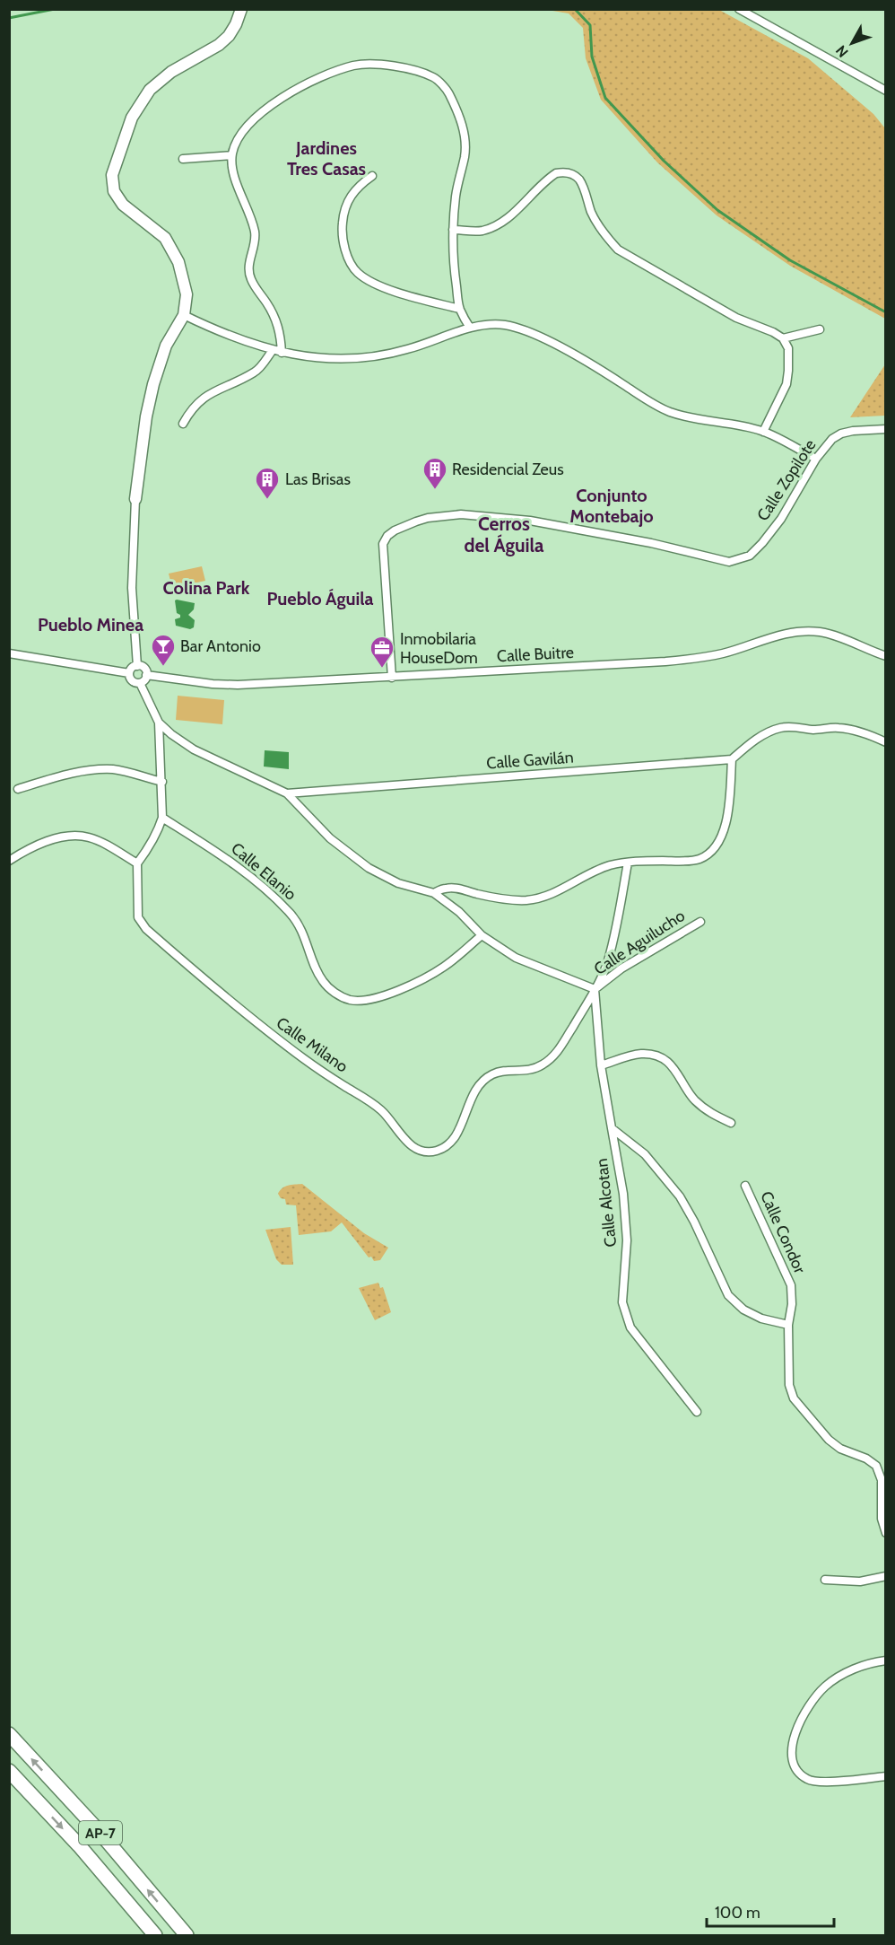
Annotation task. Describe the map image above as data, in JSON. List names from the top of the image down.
{
  "streets": {
    "highway": ["AP-7"],
    "street": [
      "Calle Zopilote",
      "Calle Buitre",
      "Calle Gavilán",
      "Calle Elanio",
      "Calle Aguilucho",
      "Calle Milano",
      "Calle Alcotan",
      "Calle Condor"
    ]
  },
  "crossings": [
    ["Calle Zopilote", "Calle Buitre"],
    ["Calle Aguilucho", "Calle Milano"],
    ["Calle Aguilucho", "Calle Alcotan"],
    ["Calle Milano", "Calle Alcotan"]
  ],
  "districts": [
    "Jardines Tres Casas",
    "Conjunto Montebajo",
    "Cerros del Águila",
    "Colina Park",
    "Pueblo Águila",
    "Pueblo Minea"
  ],
  "places": {
    "building": ["Residencial Zeus", "Las Brisas"],
    "bar": ["Bar Antonio"],
    "office": ["Inmobilaria HouseDom"]
  },
  "scale_bar": "100 m",
  "north": "bottom left"
}
